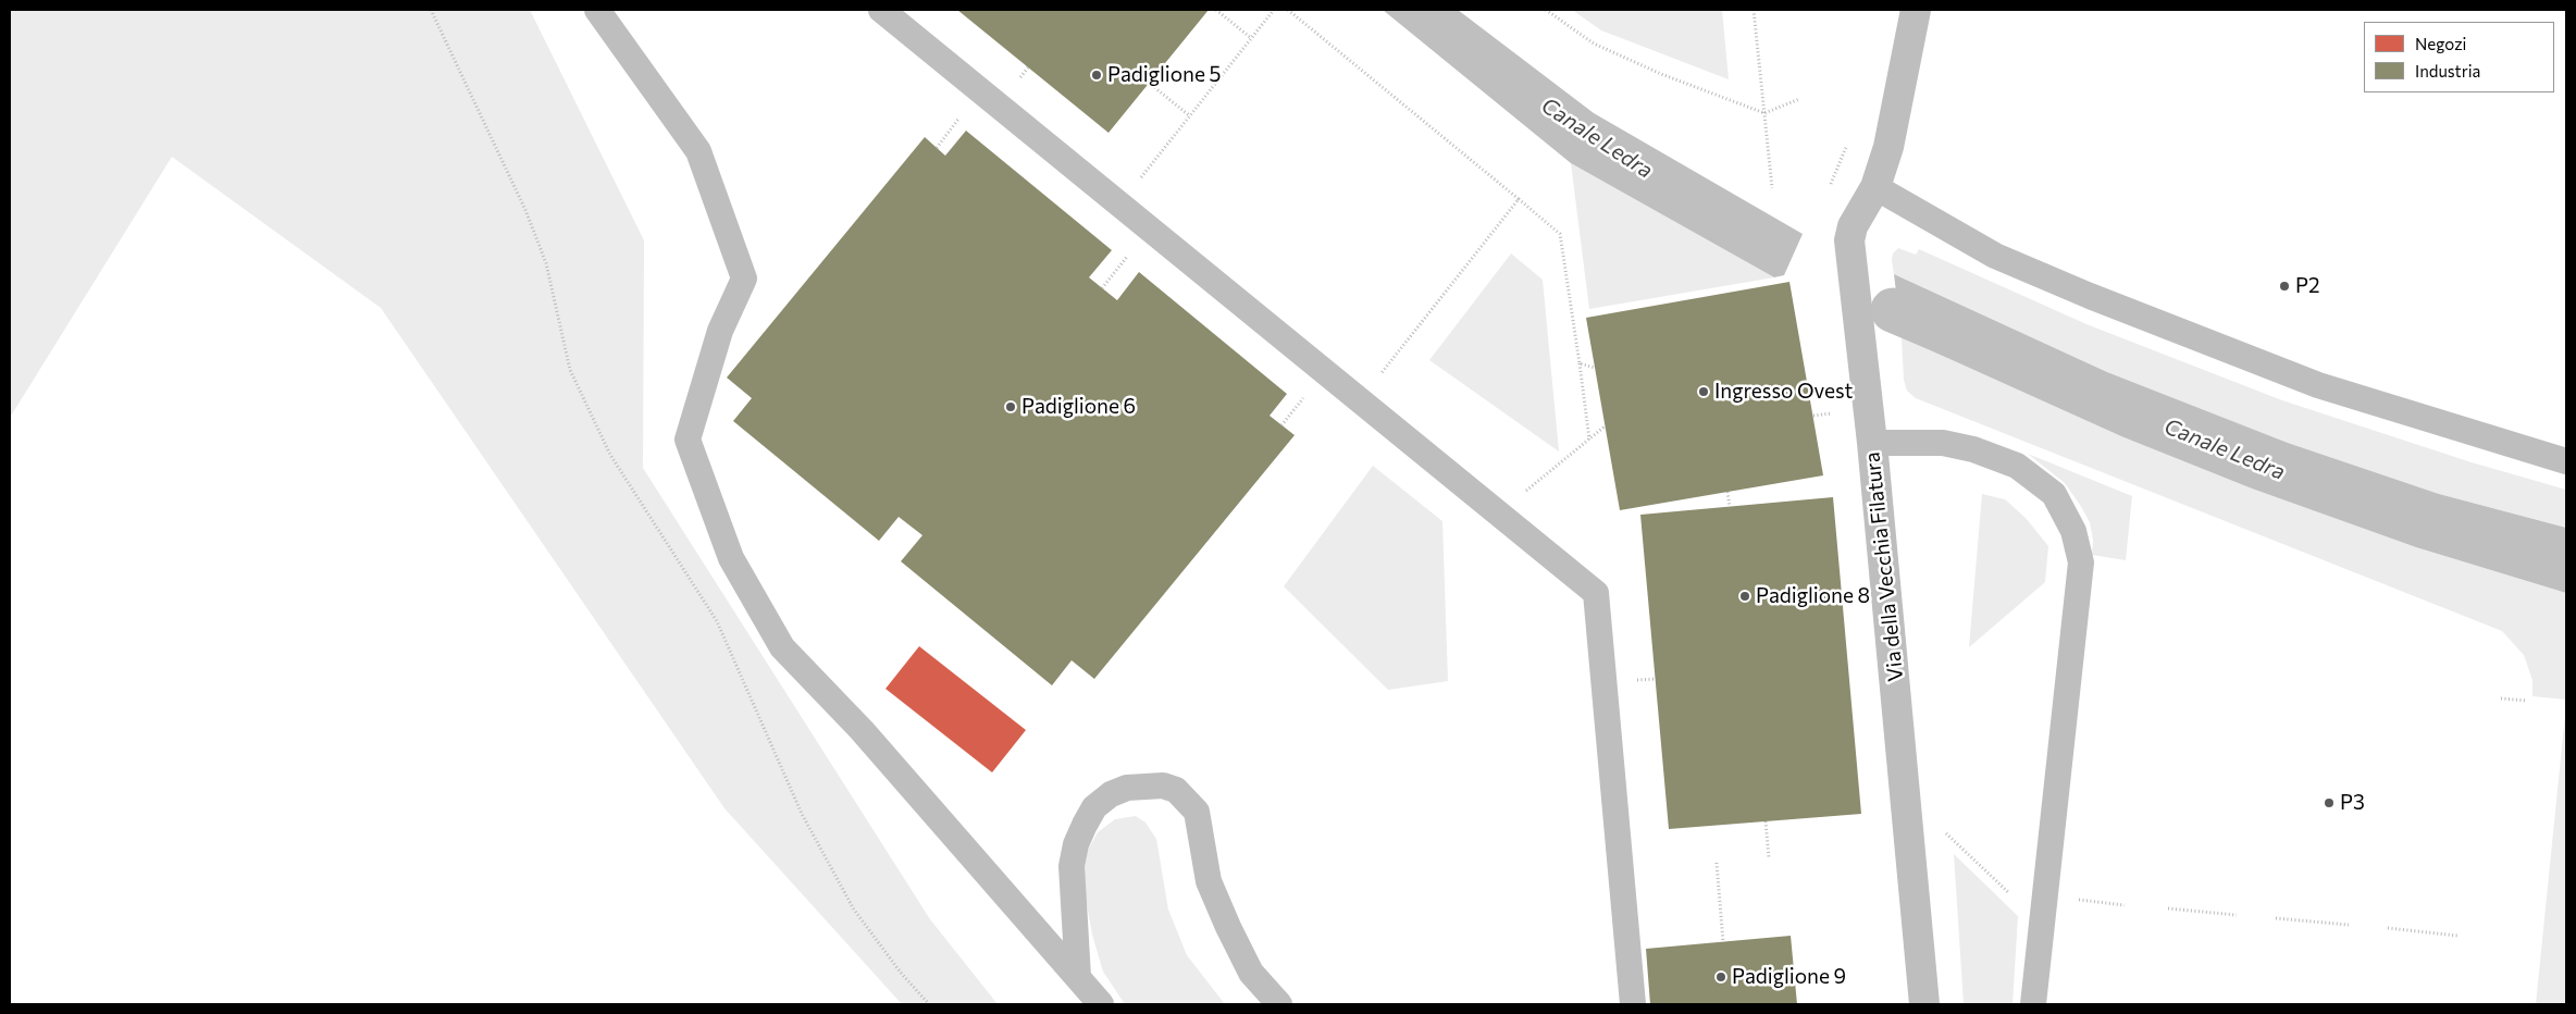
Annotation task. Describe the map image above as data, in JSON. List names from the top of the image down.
{
  "streets": {
    "street": ["Via della Vecchia Filatura"]
  },
  "water": ["Canale Ledra"],
  "places": [
    "Padiglione 5",
    "P2",
    "Ingresso Ovest",
    "Padiglione 6",
    "Padiglione 8",
    "P3",
    "Padiglione 9"
  ],
  "legend": ["Negozi", "Industria"]
}
